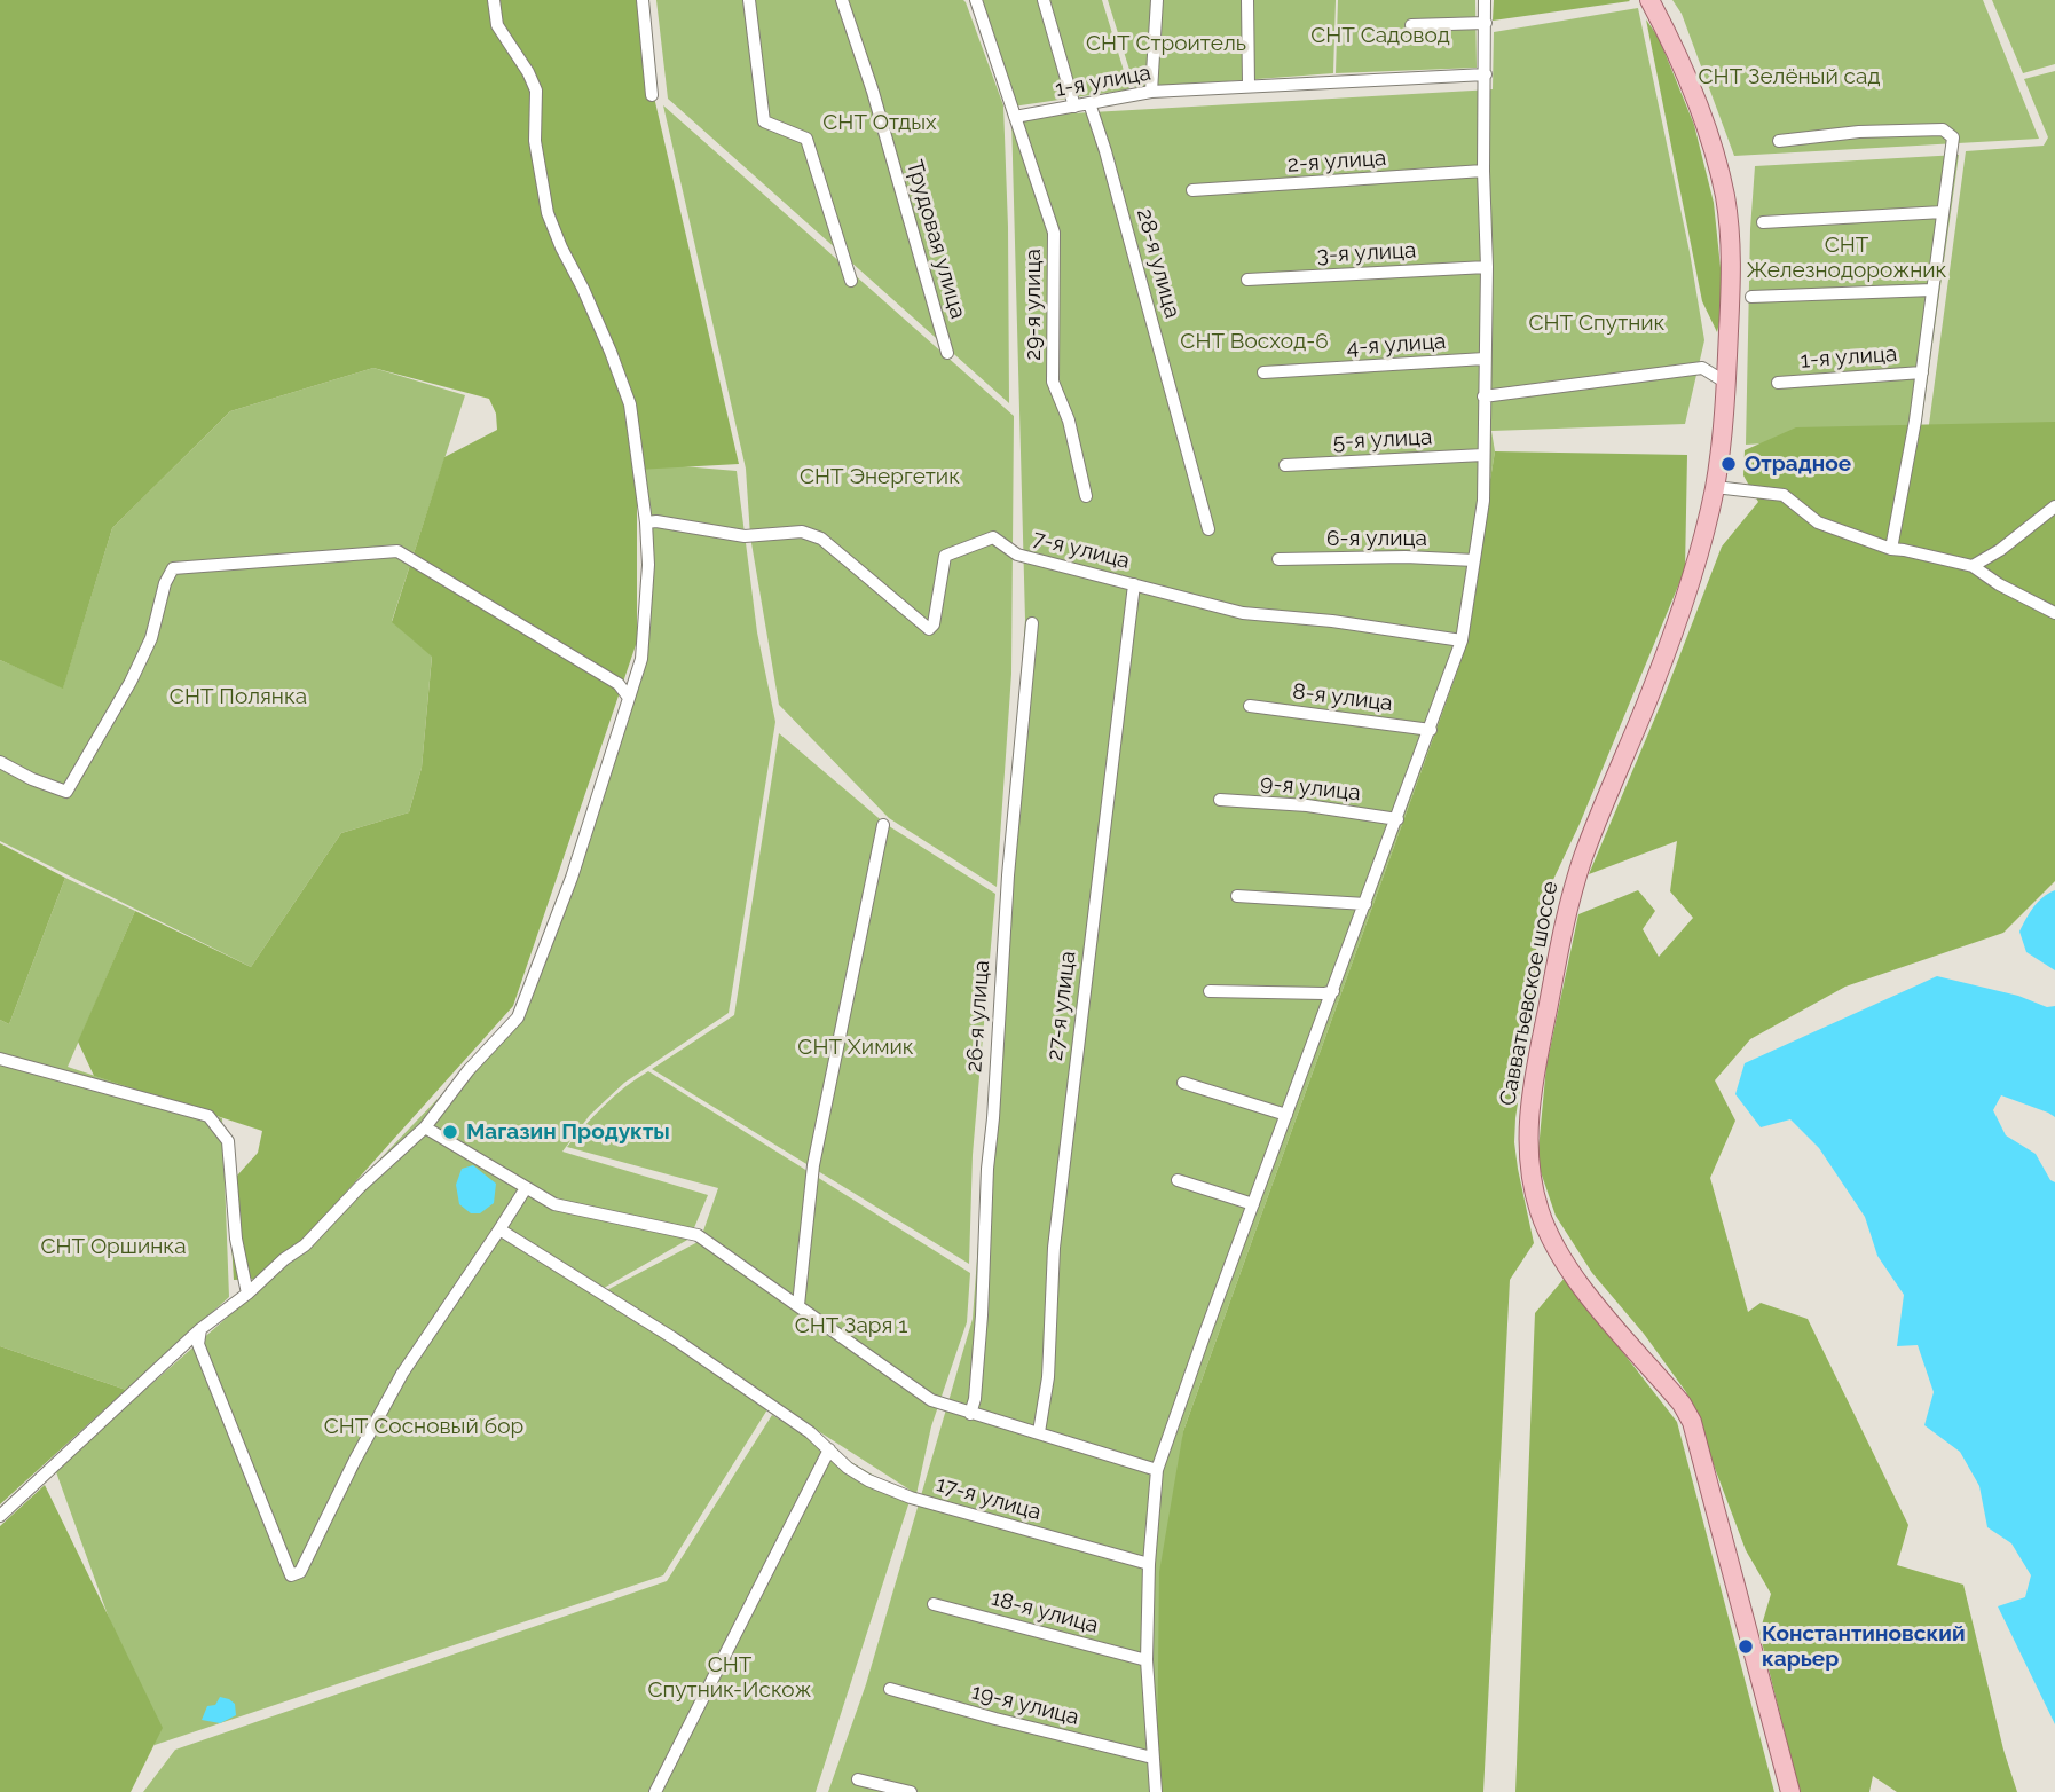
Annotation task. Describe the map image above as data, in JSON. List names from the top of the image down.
{
  "streets": {
    "main road": ["Савватьевское шоссе"],
    "street": [
      "1-я улица",
      "2-я улица",
      "Трудовая улица",
      "3-я улица",
      "28-я улица",
      "29-я улица",
      "4-я улица",
      "5-я улица",
      "6-я улица",
      "7-я улица",
      "8-я улица",
      "9-я улица",
      "27-я улица",
      "26-я улица",
      "17-я улица",
      "18-я улица",
      "19-я улица"
    ]
  },
  "crossings": [
    ["1-я улица", "28-я улица"],
    ["1-я улица", "29-я улица"],
    ["7-я улица", "27-я улица"]
  ],
  "parks": [
    "СНТ Садовод",
    "СНТ Строитель",
    "СНТ Зелёный сад",
    "СНТ Отдых",
    "СНТ Железнодорожник",
    "СНТ Спутник",
    "СНТ Восход-6",
    "СНТ Энергетик",
    "СНТ Полянка",
    "СНТ Химик",
    "СНТ Оршинка",
    "СНТ Заря 1",
    "СНТ Сосновый бор",
    "СНТ Спутник-Искож"
  ],
  "places": ["Отрадное", "Магазин Продукты", "Константиновский карьер"]
}
